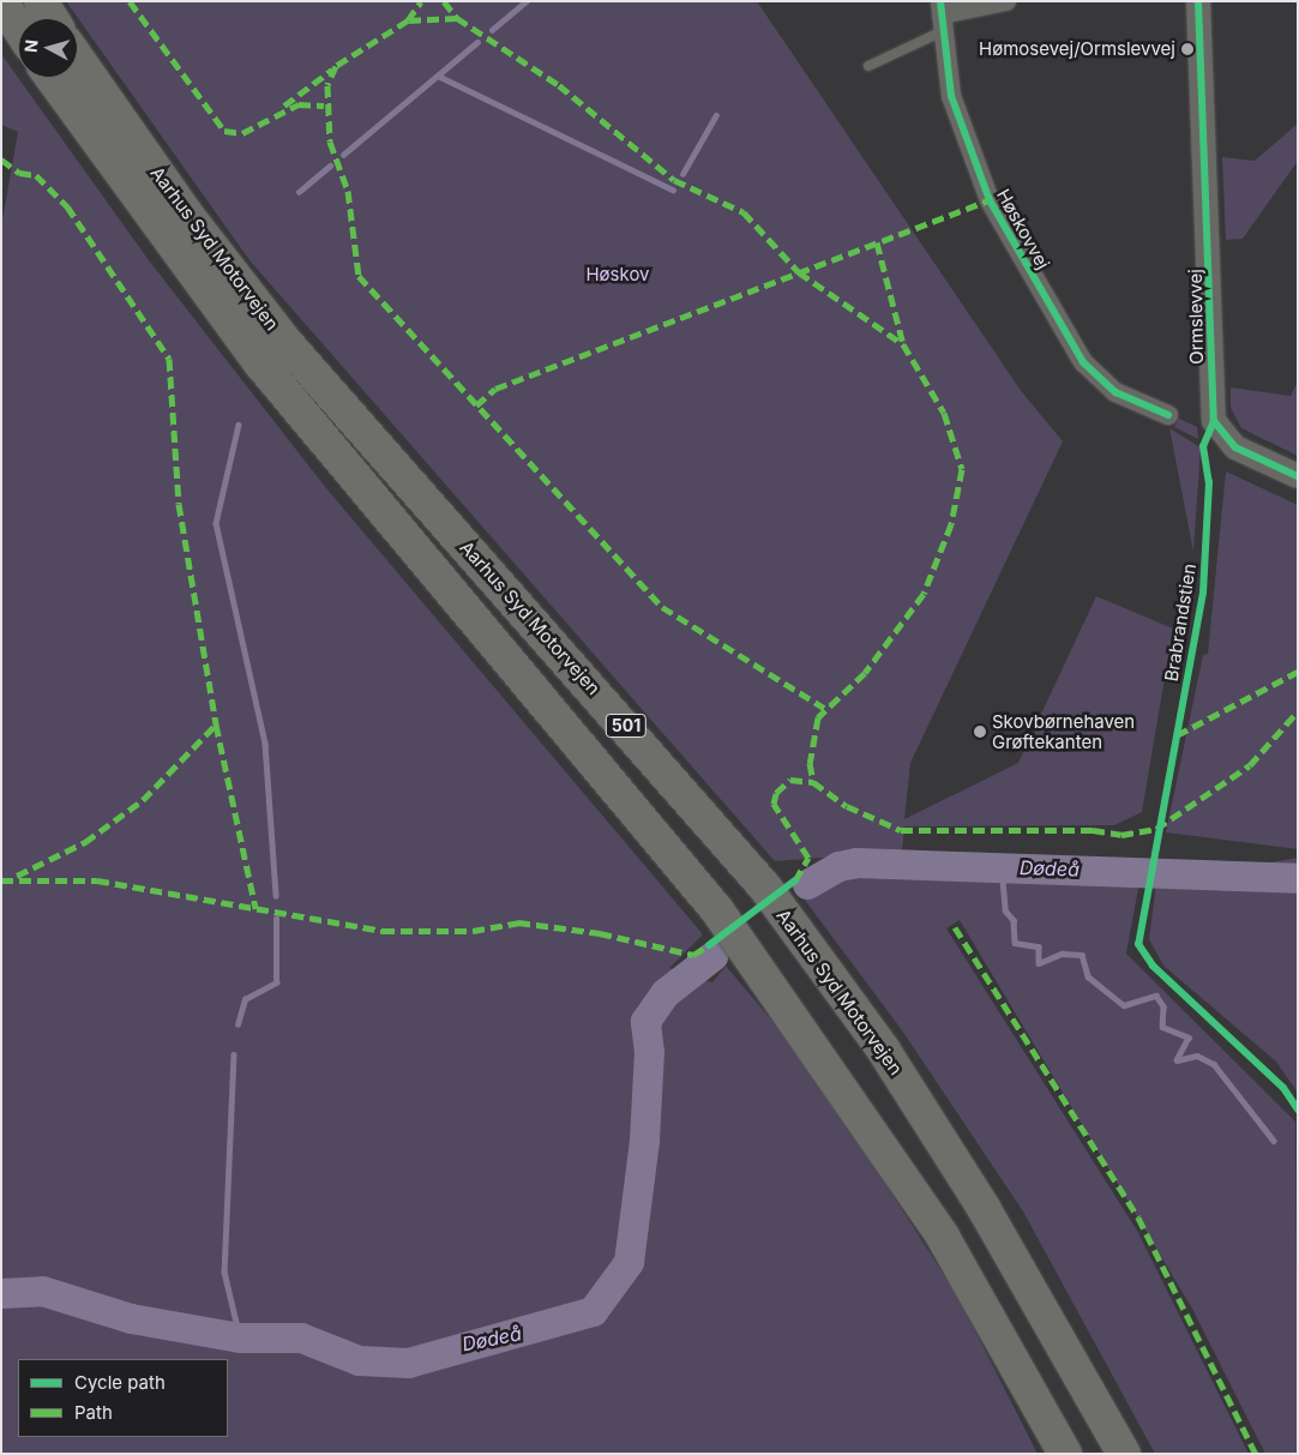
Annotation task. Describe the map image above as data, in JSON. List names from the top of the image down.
{
  "streets": {
    "highway": ["Aarhus Syd Motorvejen", "501"],
    "street": ["Høskovvej", "Ormslevvej"],
    "cycle path": ["Brabrandstien"]
  },
  "water": ["Dødeå"],
  "parks": ["Høskov"],
  "places": ["Hømosevej/Ormslevvej", "Skovbørnehaven Grøftekanten"],
  "legend": ["Cycle path", "Path"],
  "north": "left"
}
